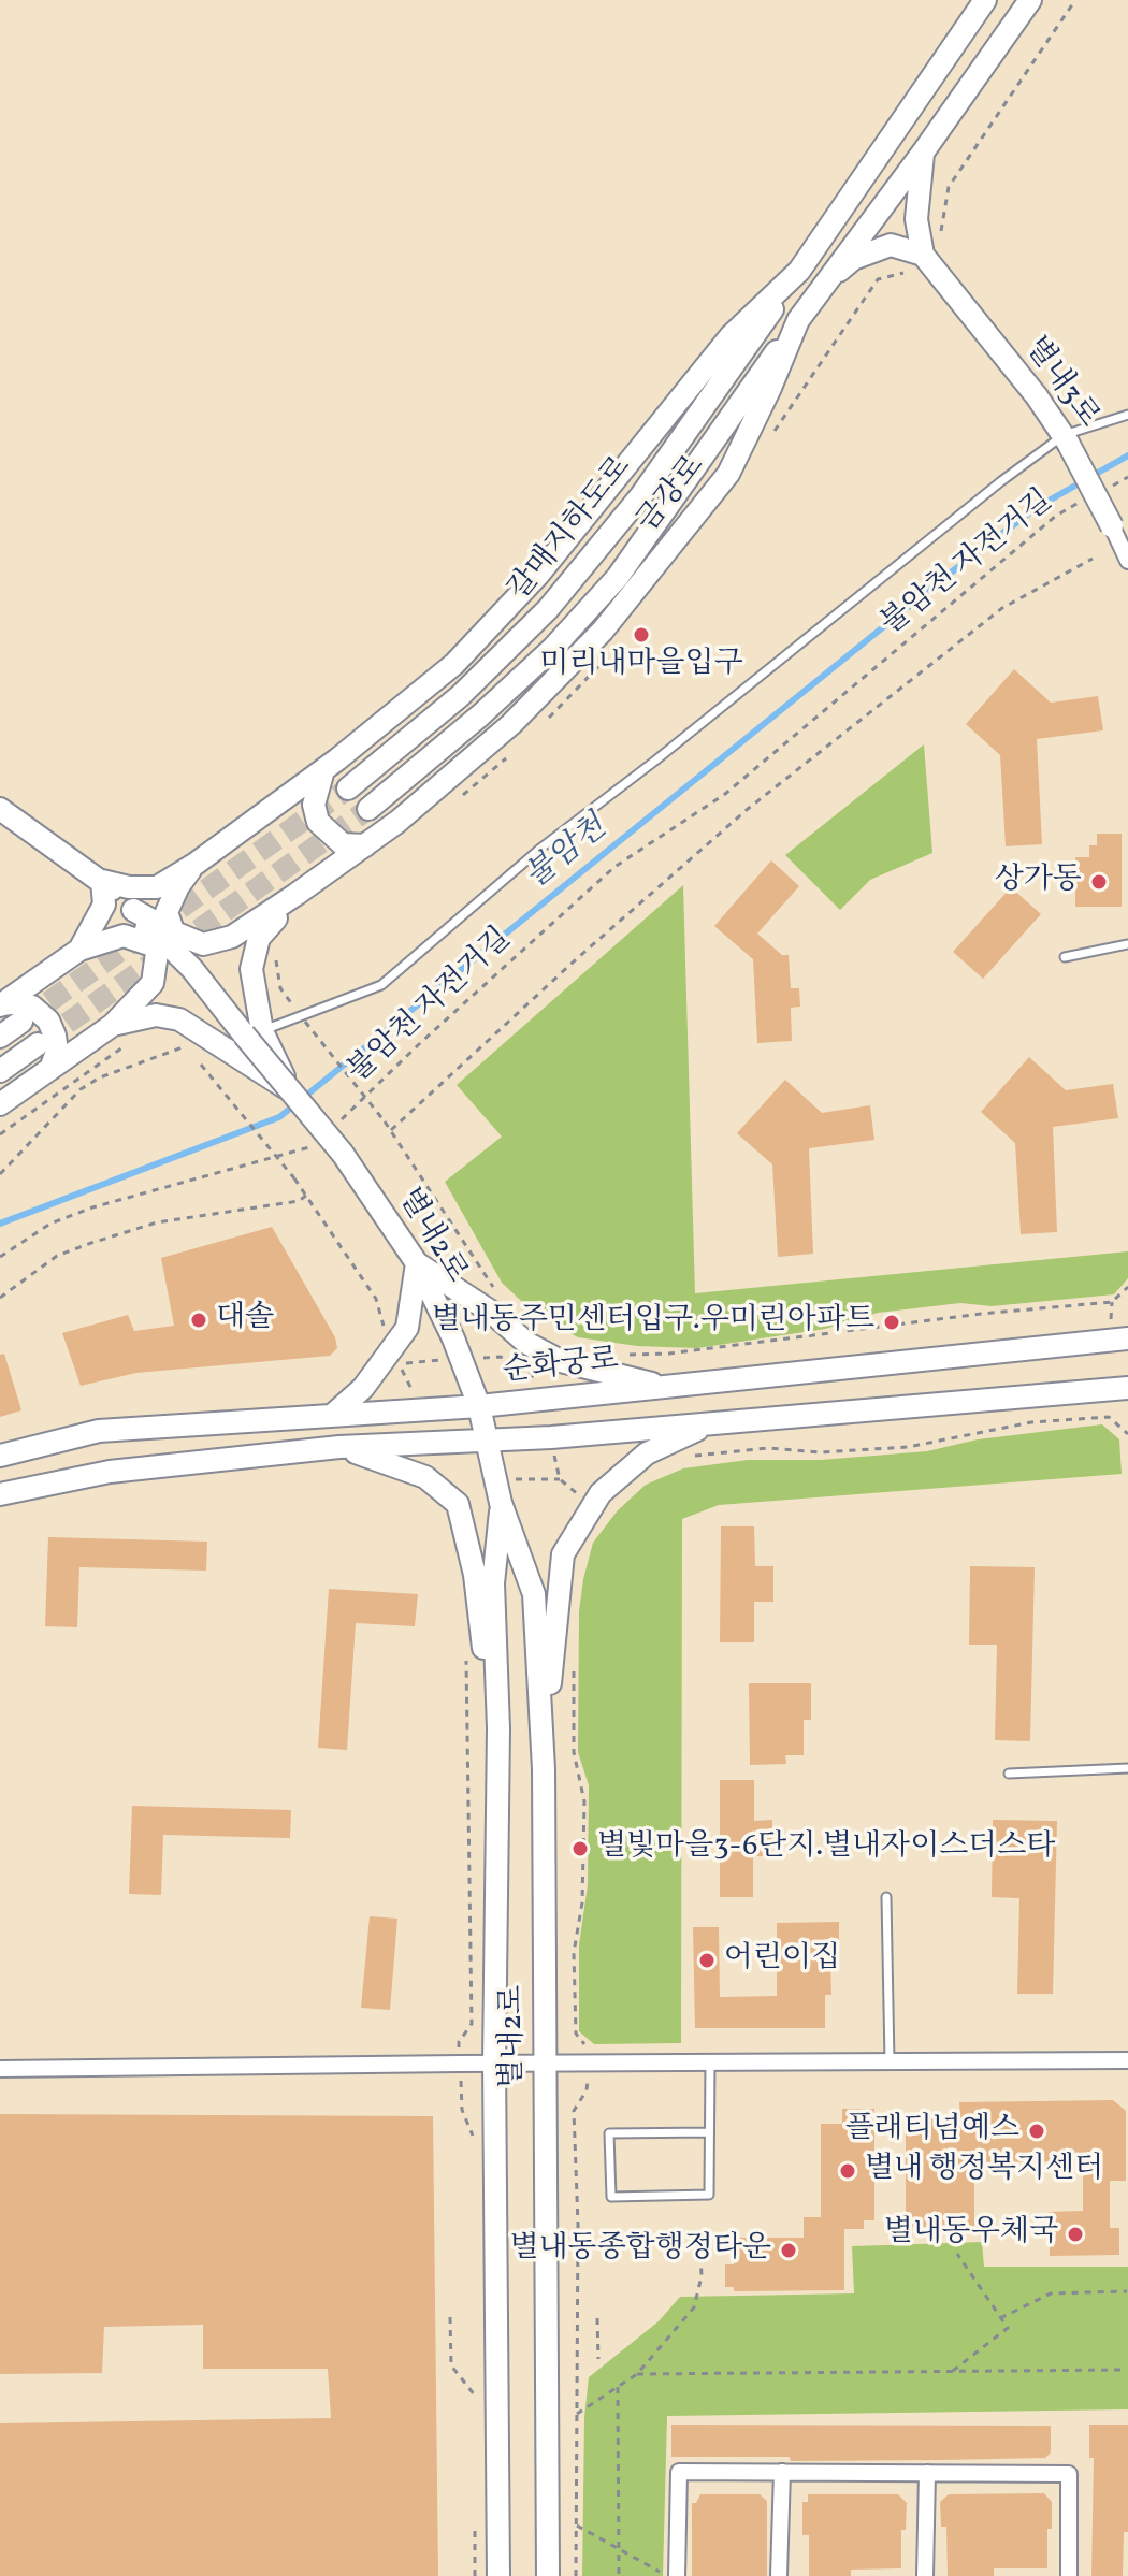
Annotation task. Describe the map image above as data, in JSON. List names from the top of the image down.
{
  "streets": {
    "street": [
      "별내3로",
      "금강로",
      "갈매지하도로",
      "별내2로",
      "순화궁로"
    ],
    "path": ["불암천 자전거길"]
  },
  "crossings": [
    ["금강로", "갈매지하도로"],
    ["별내2로", "순화궁로"]
  ],
  "water": ["불암천"],
  "places": [
    "미리내마을입구",
    "상가동",
    "대솔",
    "별내동주민센터입구.우미린아파트",
    "별빛마을3-6단지.별내자이스더스타",
    "어린이집",
    "플래티넘예스",
    "별내 행정복지센터",
    "별내동우체국",
    "별내동종합행정타운"
  ]
}
